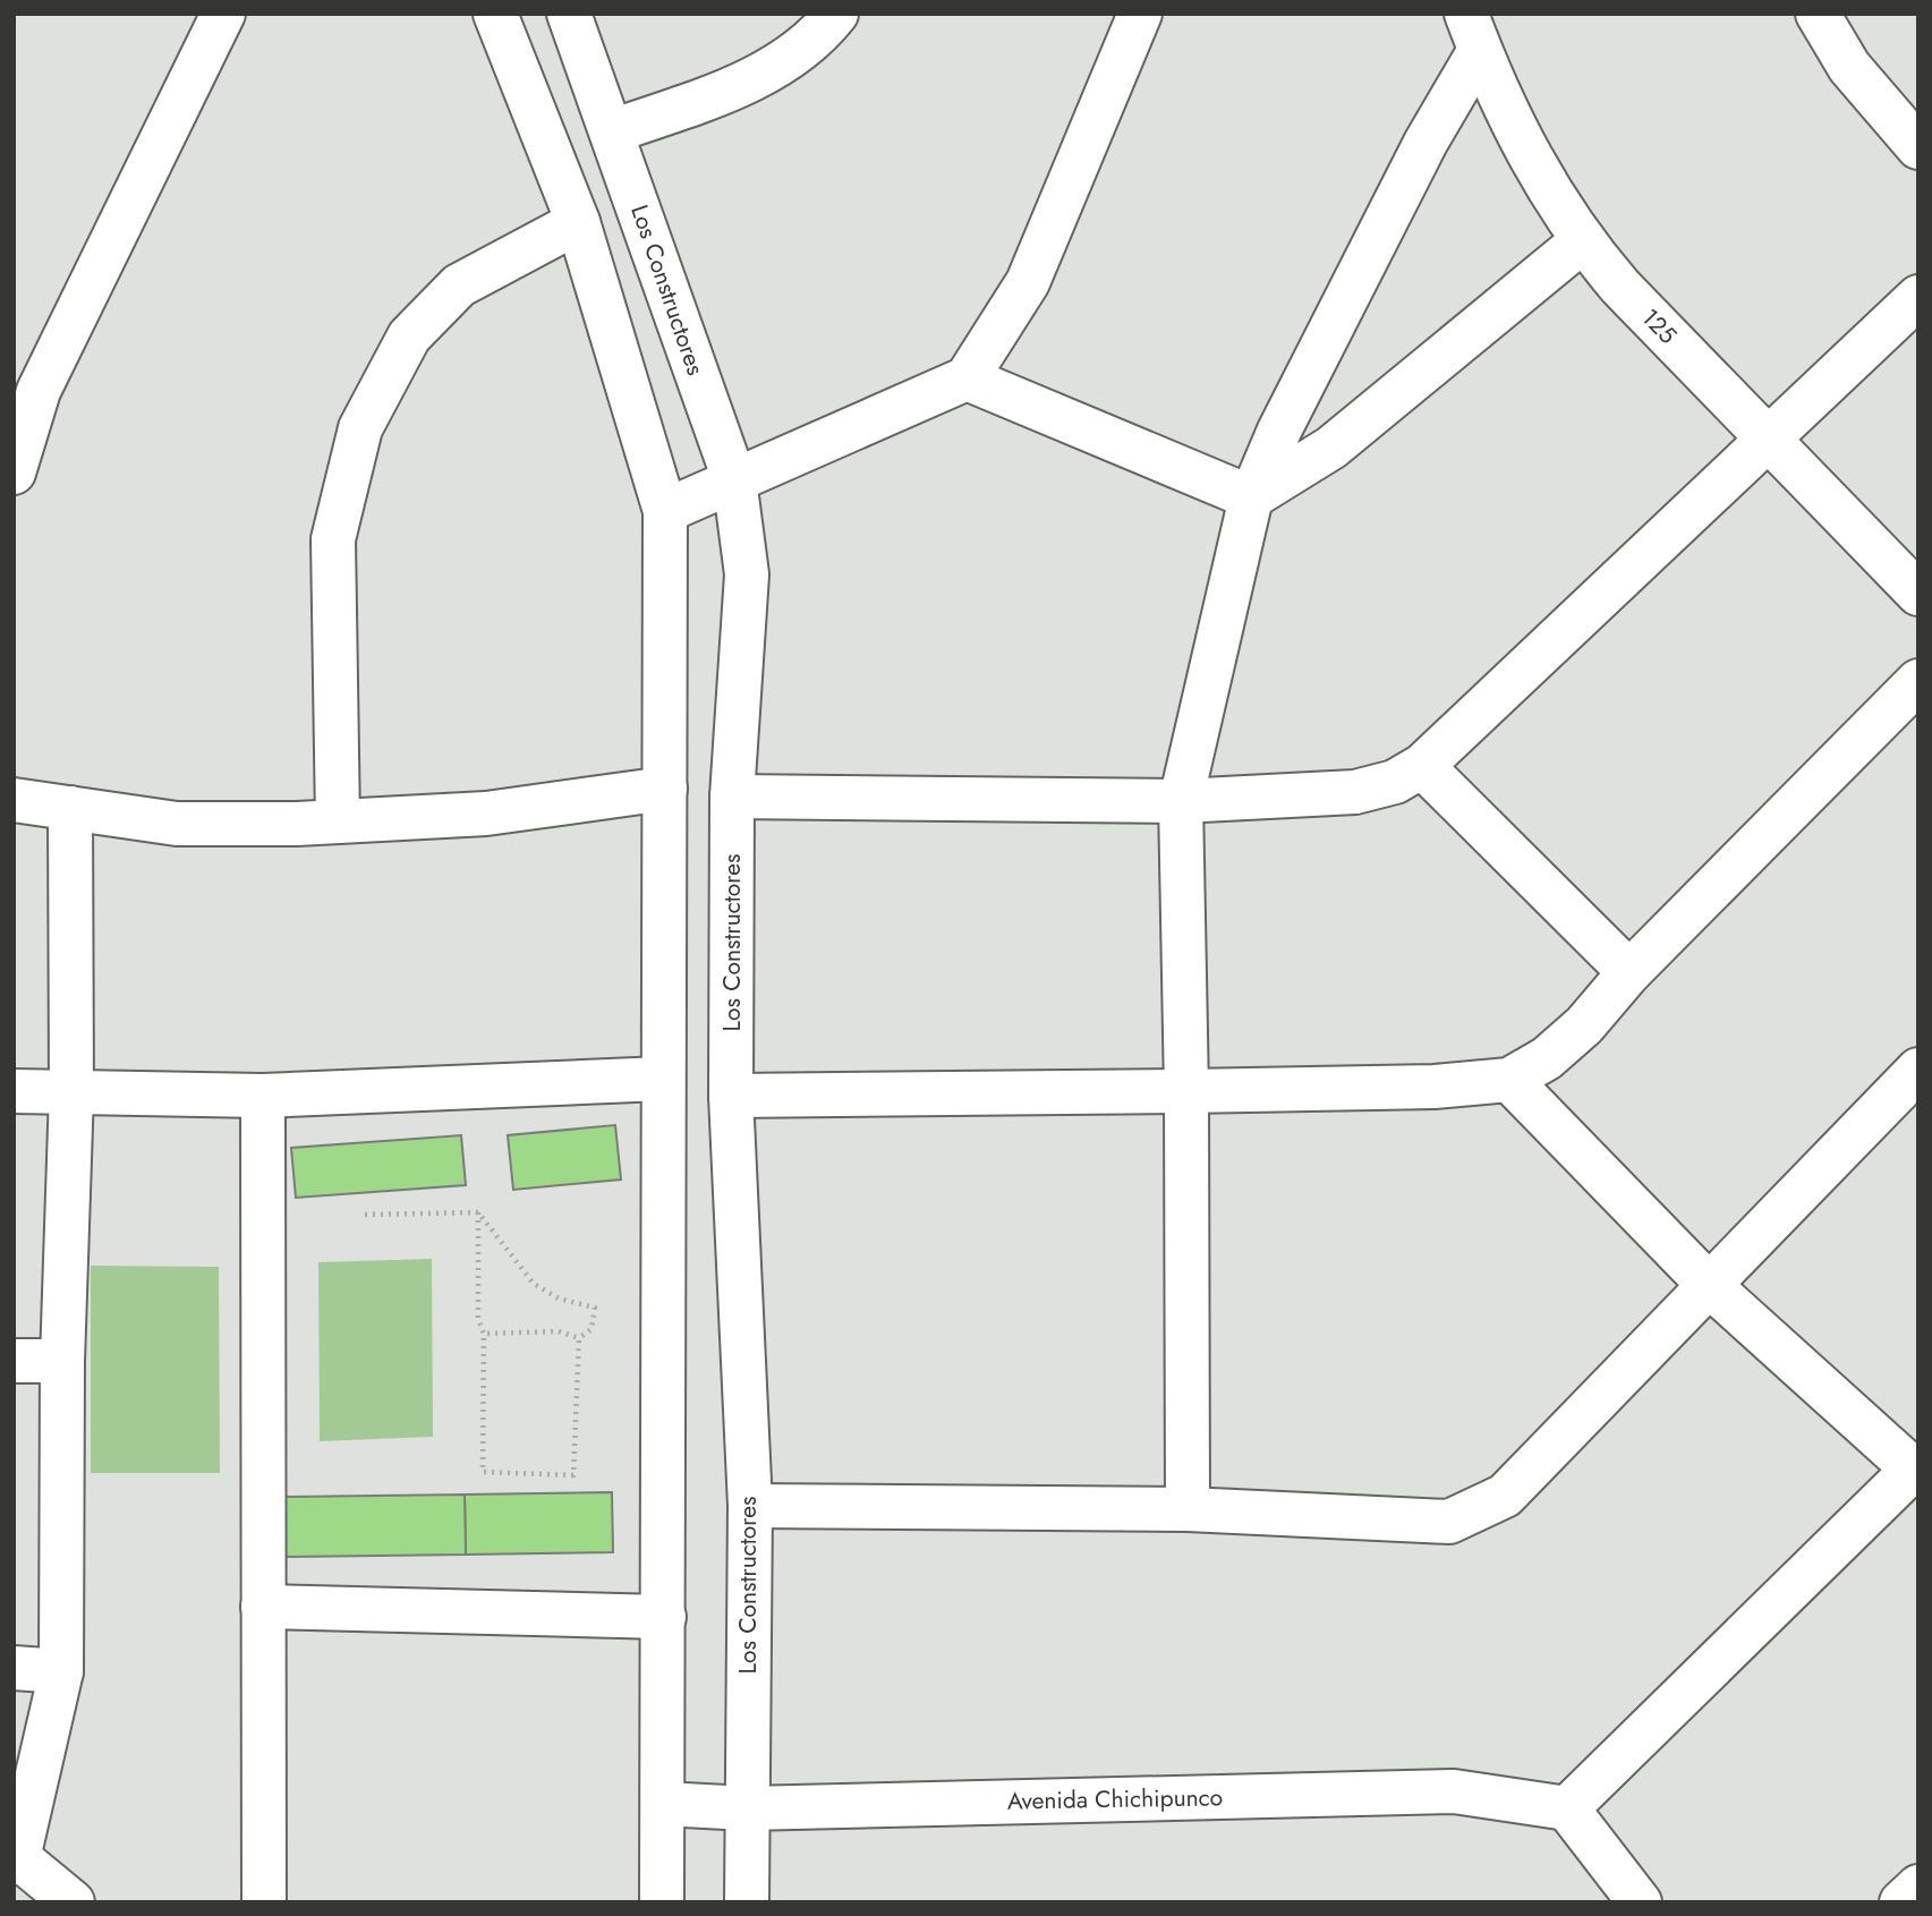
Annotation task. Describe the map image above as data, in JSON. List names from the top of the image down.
{
  "streets": {
    "street": ["Los Constructores", "125", "Avenida Chichipunco"]
  },
  "crossings": [
    ["Los Constructores", "Avenida Chichipunco"]
  ]
}
